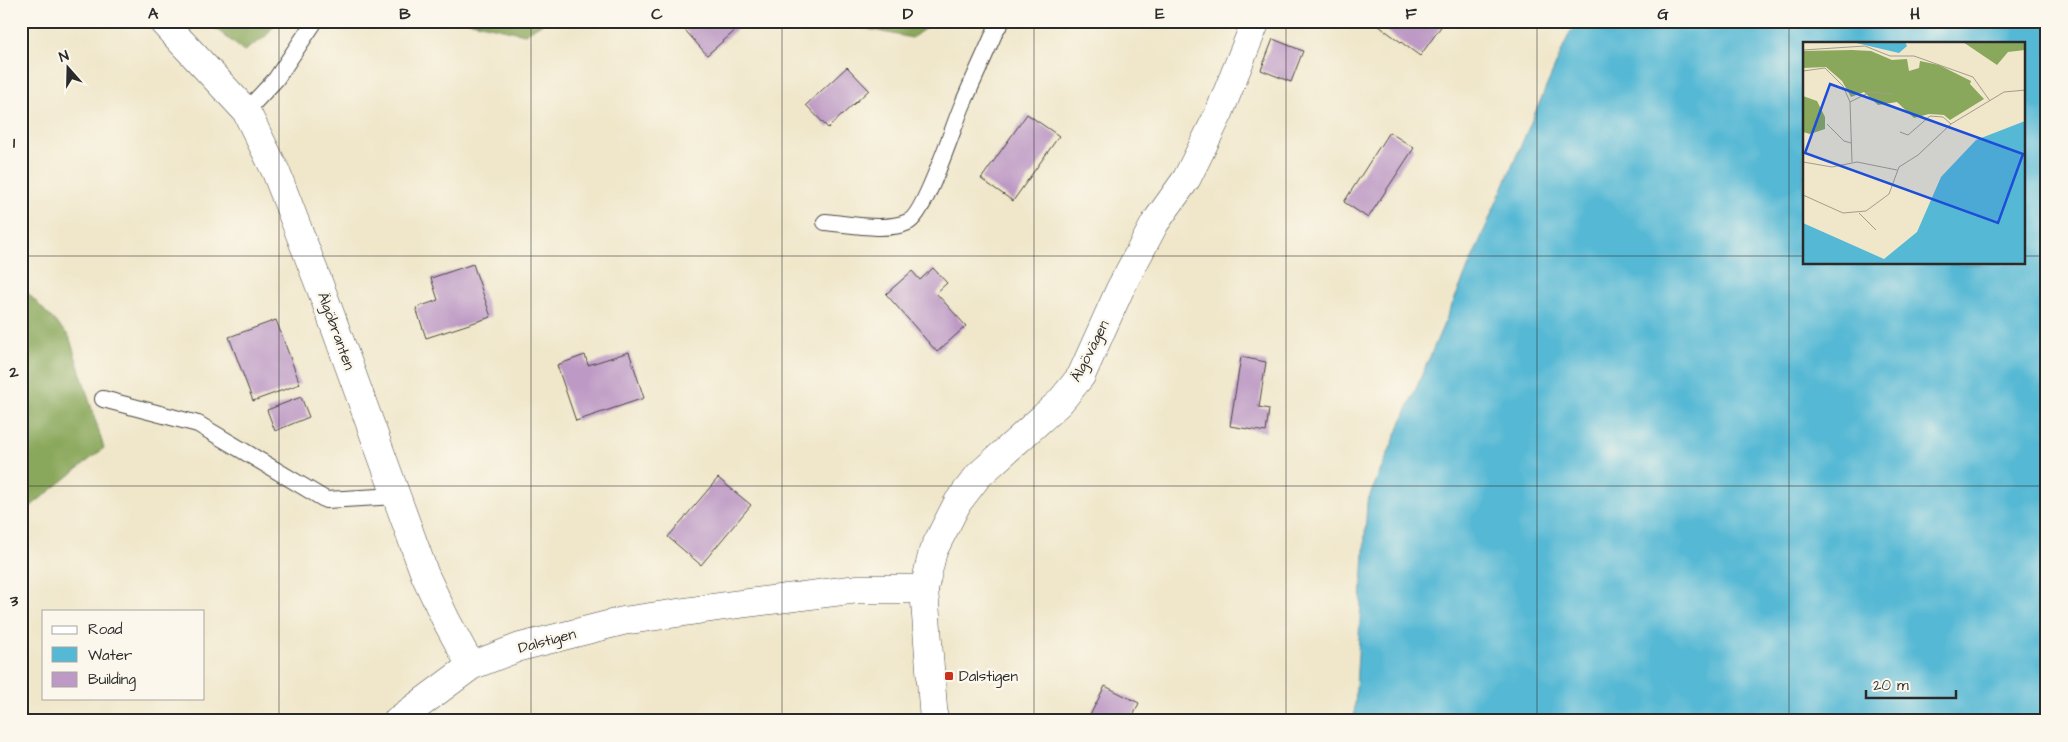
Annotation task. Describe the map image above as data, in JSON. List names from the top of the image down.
{
  "streets": {
    "street": ["Älgöbranten", "Älgövägen", "Dalstigen"]
  },
  "crossings": [
    ["Älgöbranten", "Dalstigen"],
    ["Älgövägen", "Dalstigen"]
  ],
  "places": {
    "transit": ["Dalstigen"]
  },
  "legend": ["Road", "Water", "Building"],
  "scale_bar": "20 m",
  "north": "top",
  "grid": {
    "columns": [
      "A",
      "B",
      "C",
      "D",
      "E",
      "F",
      "G",
      "H"
    ],
    "rows": ["1", "2", "3"]
  }
}
